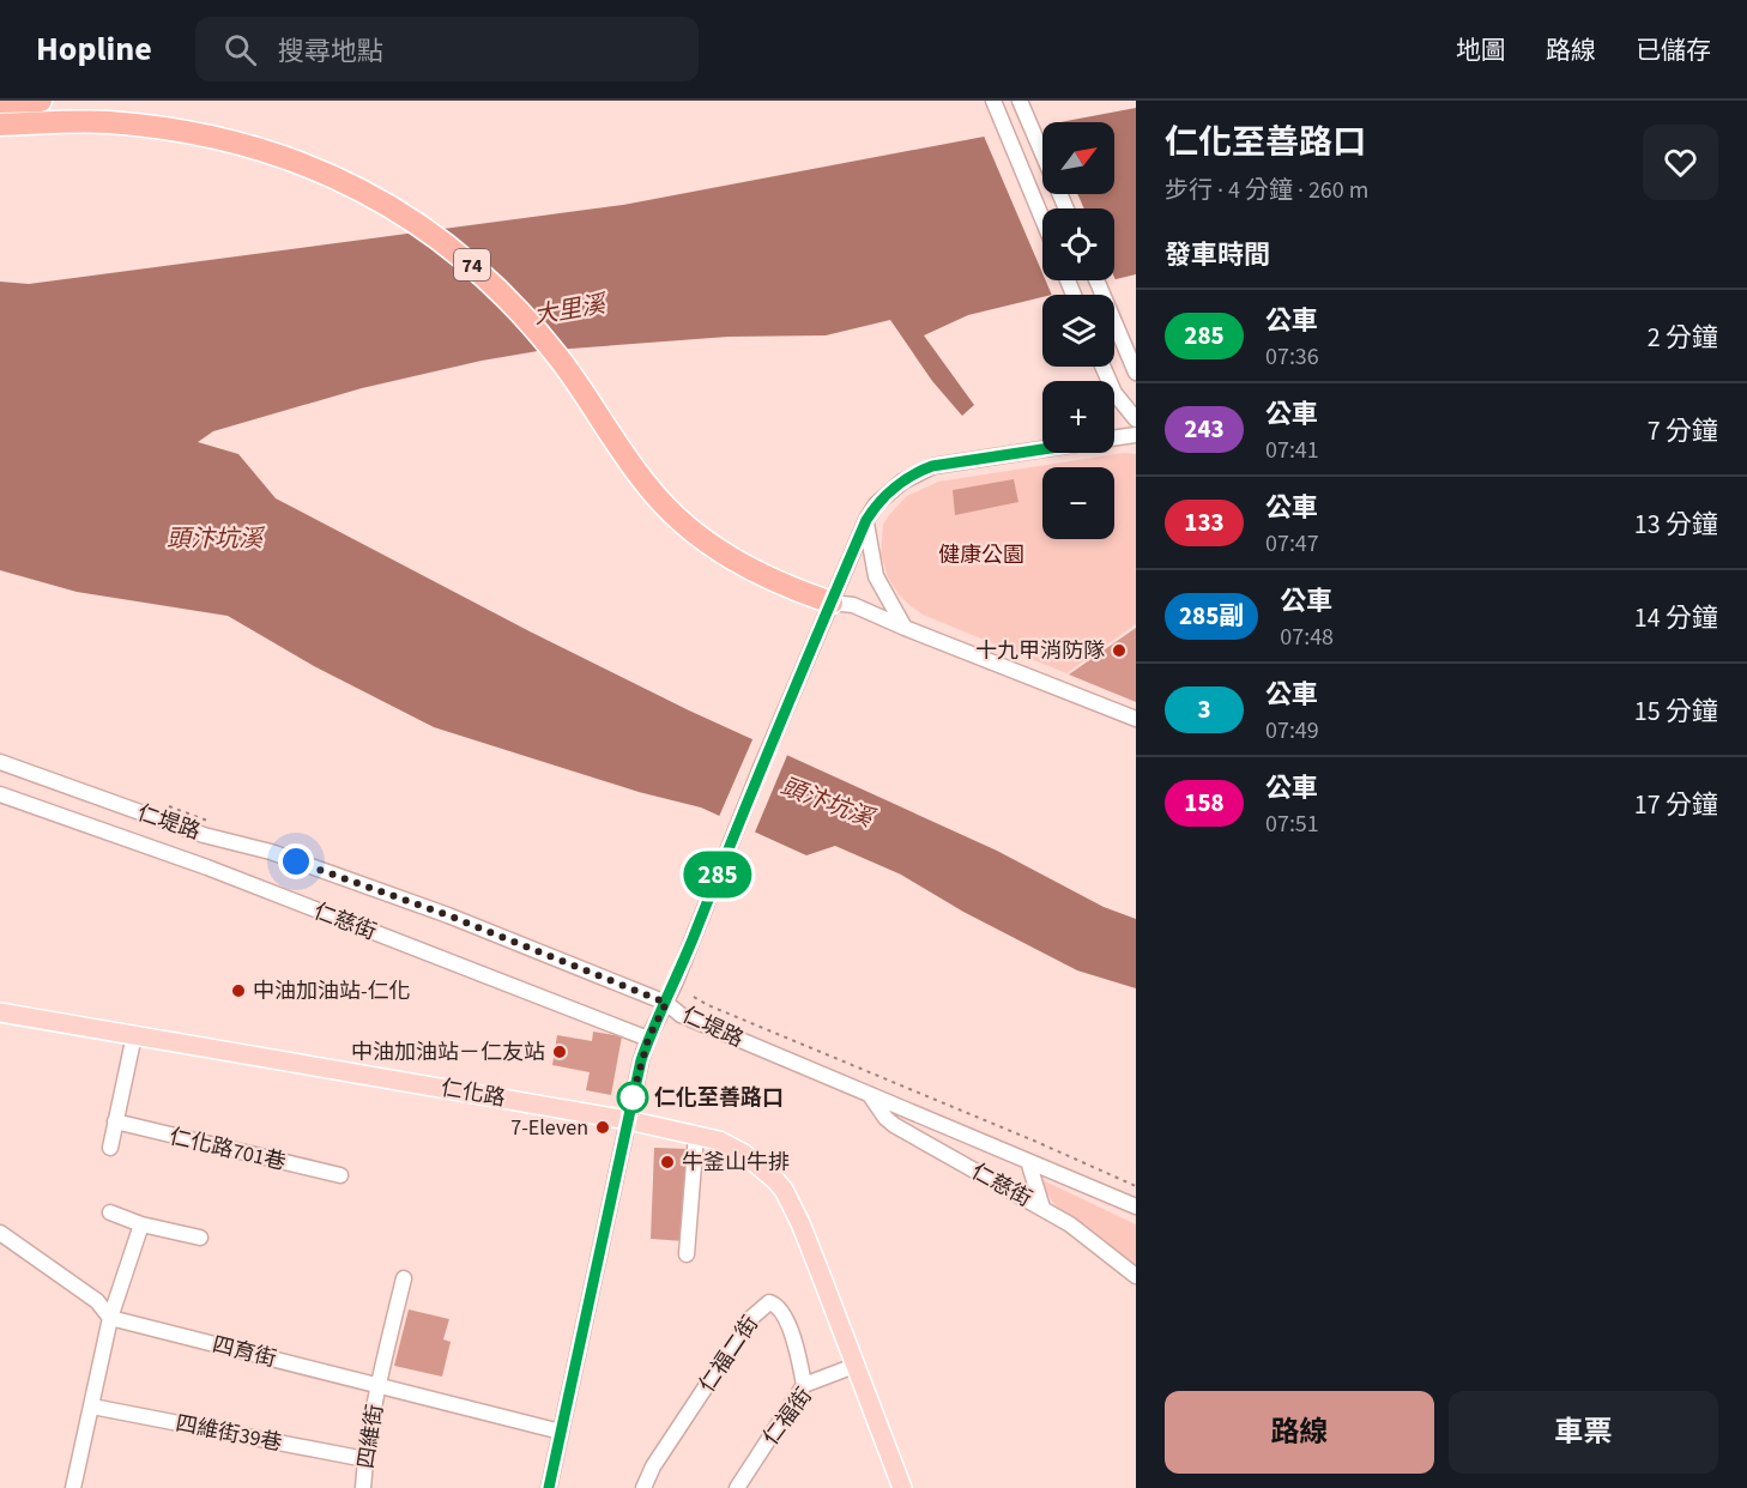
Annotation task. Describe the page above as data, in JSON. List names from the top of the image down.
{
  "streets": {
    "highway": ["74"],
    "main road": ["仁化路"],
    "street": [
      "仁堤路",
      "仁慈街",
      "仁化路701巷",
      "四育街",
      "仁福二街",
      "仁福街",
      "四維街39巷",
      "四維街"
    ]
  },
  "crossings": [
    ["仁堤路", "仁慈街"],
    ["仁化路", "仁福街"],
    ["四育街", "四維街"],
    ["仁福二街", "仁福街"],
    ["四維街39巷", "四維街"]
  ],
  "water": ["大里溪", "頭汴坑溪"],
  "parks": ["健康公園"],
  "places": [
    "十九甲消防隊",
    "中油加油站-仁化",
    "中油加油站－仁友站",
    "仁化至善路口",
    "7-Eleven",
    "牛釜山牛排"
  ],
  "lines": ["bus line 285"],
  "north": "top right",
  "page": {
    "header": "Hopline",
    "search": "搜尋地點",
    "nav": ["地圖", "路線", "已儲存"],
    "on_map": "285",
    "heading": [
      ["仁化至善路口", "步行 · 4 分鐘 · 260 m"],
      "發車時間"
    ],
    "map_buttons": ["+", "−"],
    "list": [
      {
        "mark": "285",
        "name": "公車",
        "note": "07:36",
        "value": "2 分鐘"
      },
      {
        "mark": "243",
        "name": "公車",
        "note": "07:41",
        "value": "7 分鐘"
      },
      {
        "mark": "133",
        "name": "公車",
        "note": "07:47",
        "value": "13 分鐘"
      },
      {
        "mark": "285副",
        "name": "公車",
        "note": "07:48",
        "value": "14 分鐘"
      },
      {
        "mark": "3",
        "name": "公車",
        "note": "07:49",
        "value": "15 分鐘"
      },
      {
        "mark": "158",
        "name": "公車",
        "note": "07:51",
        "value": "17 分鐘"
      }
    ],
    "buttons": ["路線", "車票"]
  }
}
